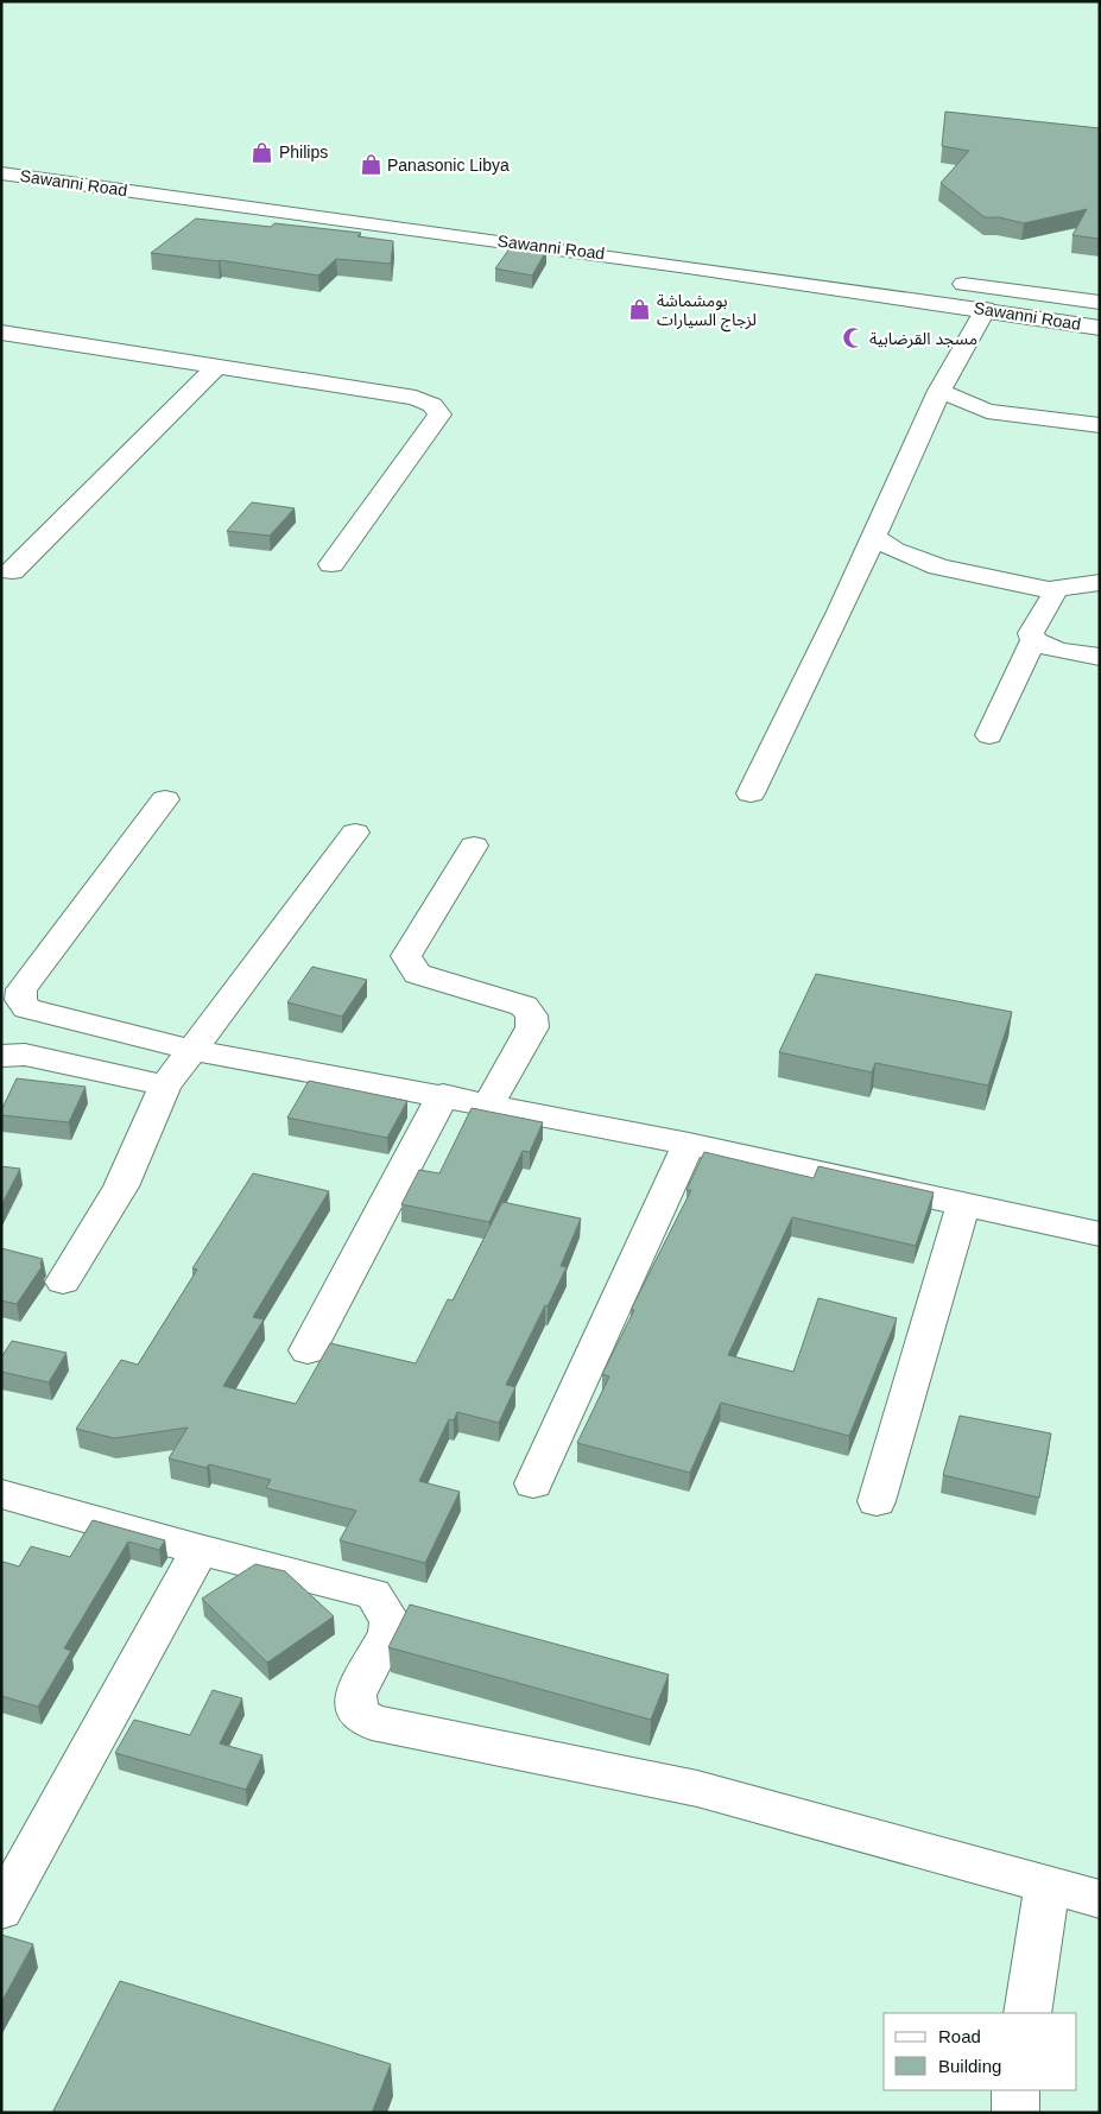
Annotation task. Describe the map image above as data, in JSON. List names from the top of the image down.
{
  "streets": {
    "main road": ["Sawanni Road"]
  },
  "places": {
    "shop": ["Philips", "Panasonic Libya", "بومشماشة لزجاج السيارات"],
    "mosque": ["مسجد القرضابية"]
  },
  "legend": ["Road", "Building"]
}
